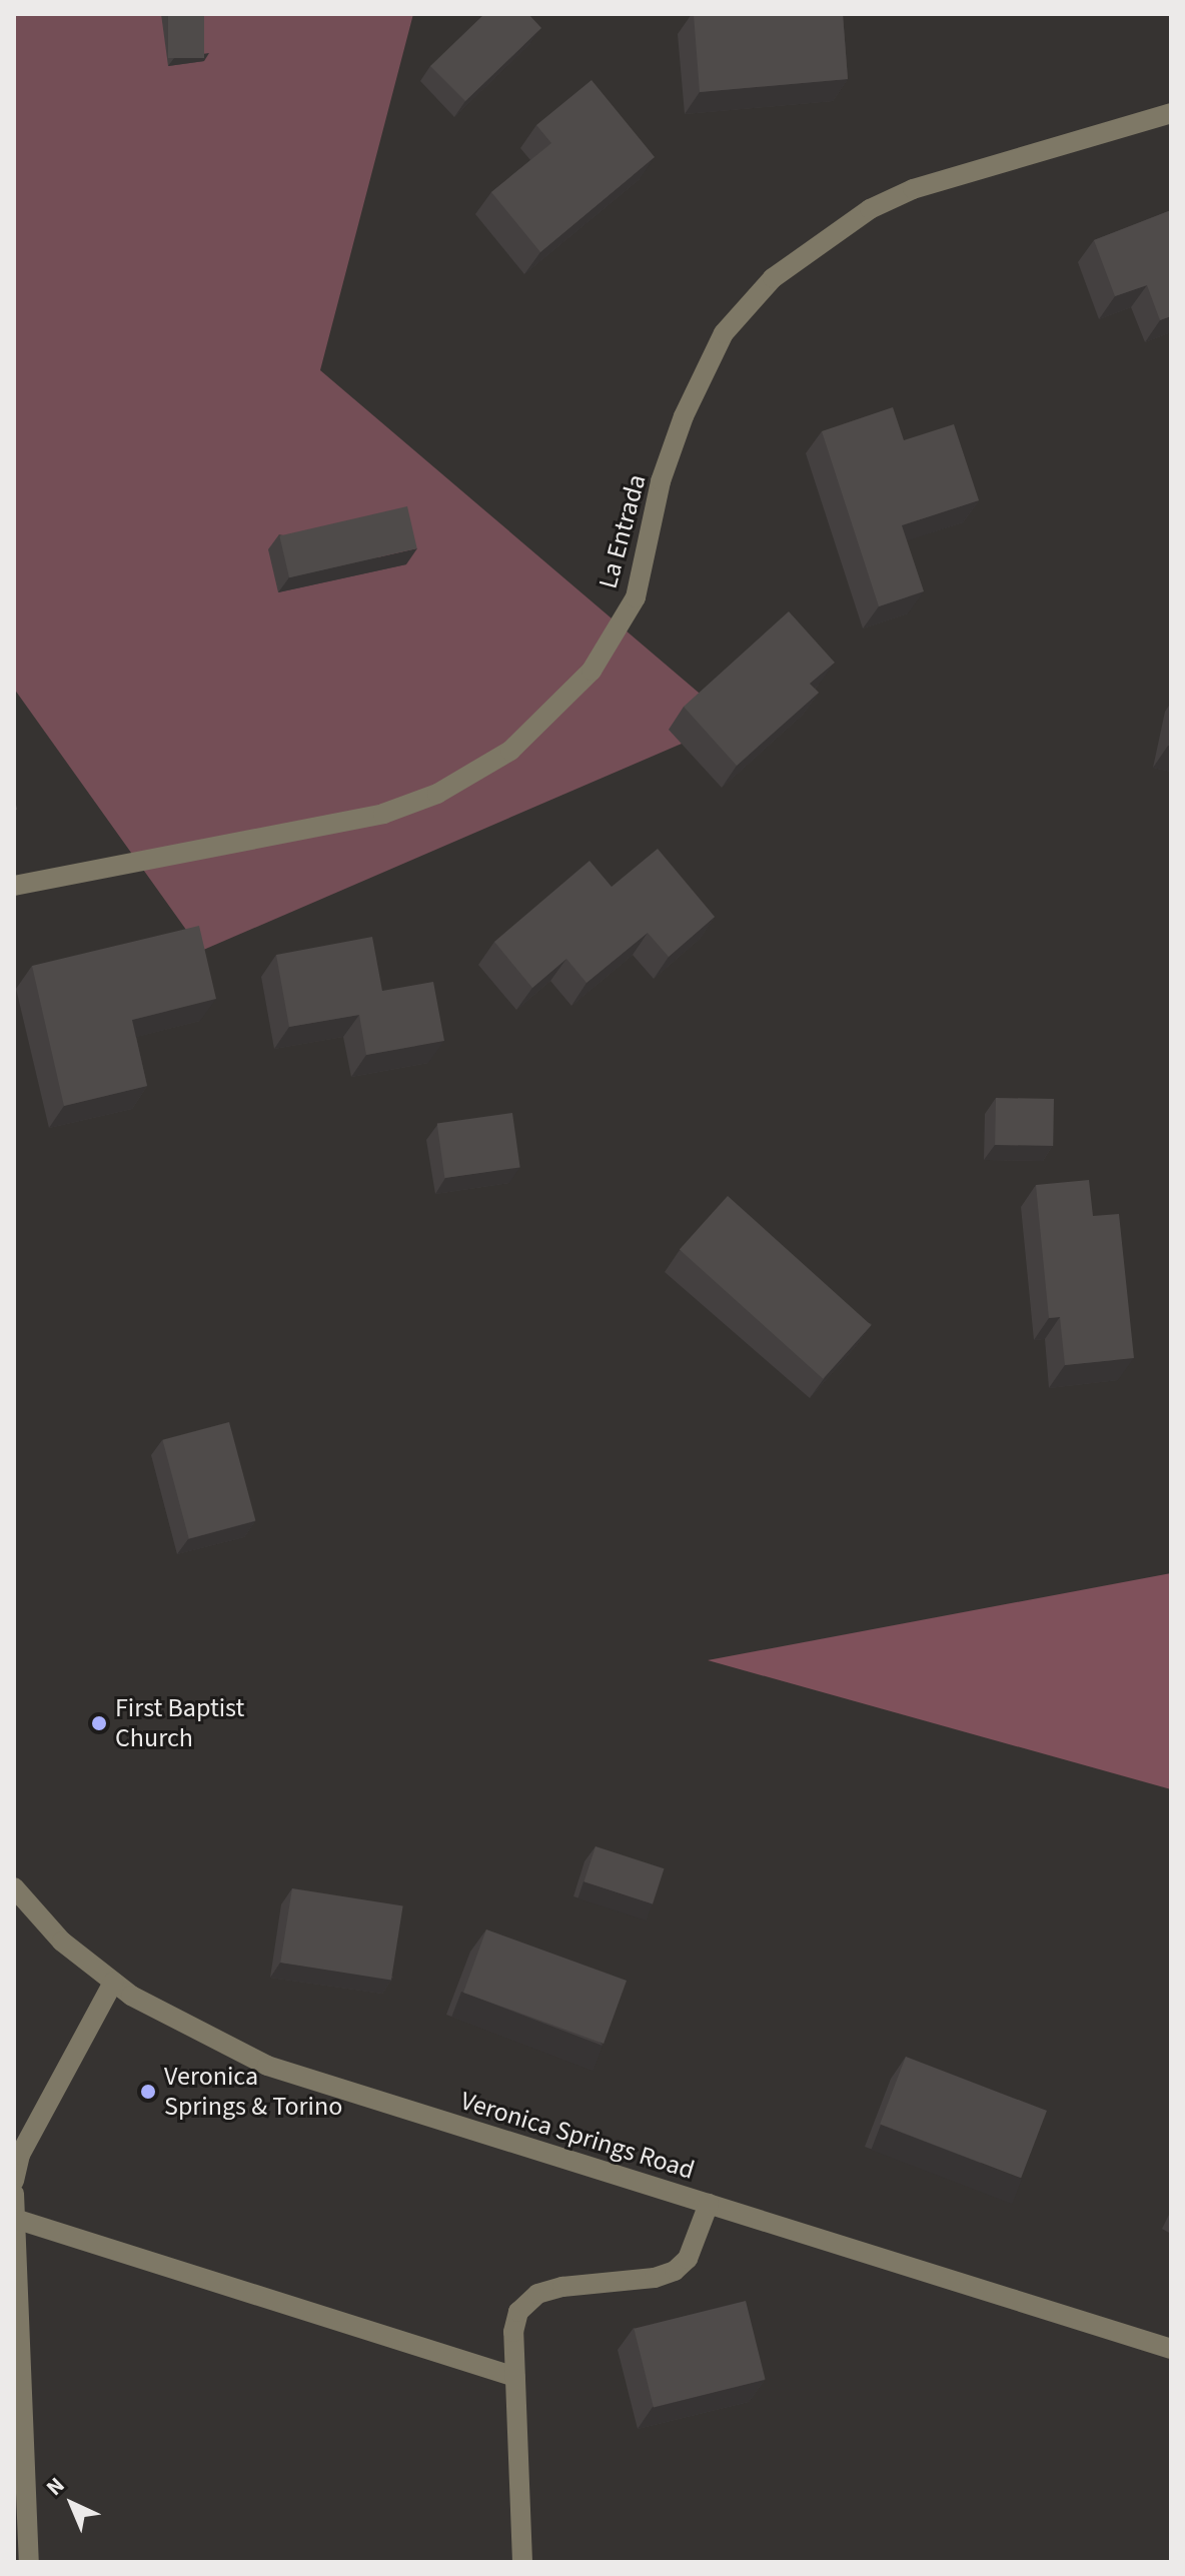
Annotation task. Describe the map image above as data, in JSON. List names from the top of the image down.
{
  "streets": {
    "street": ["La Entrada", "Veronica Springs Road"]
  },
  "places": ["First Baptist Church", "Veronica Springs & Torino"],
  "north": "top left"
}
